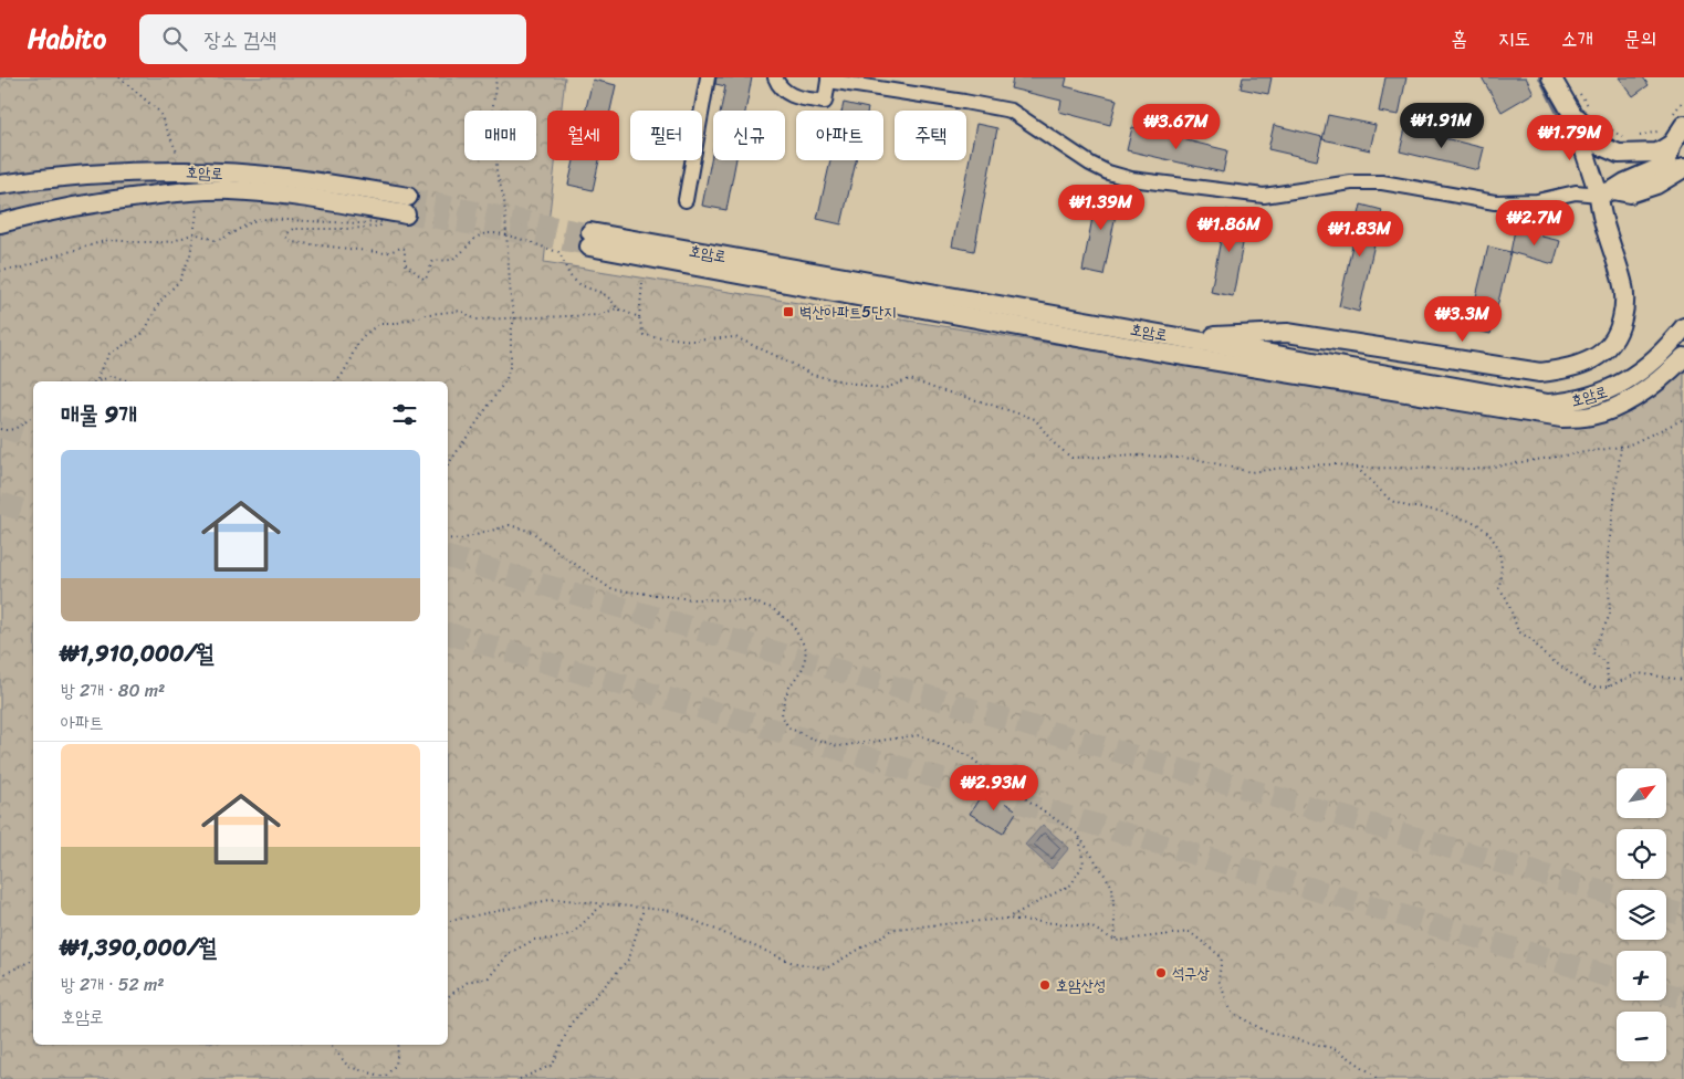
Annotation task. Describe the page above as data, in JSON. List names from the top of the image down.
{
  "streets": {
    "main road": ["호암로"]
  },
  "places": {
    "transit": ["벽산아파트5단지"],
    "other": ["석구상", "호암산성"]
  },
  "north": "top right",
  "page": {
    "header": "Habito",
    "search": "장소 검색",
    "nav": [
      "홈",
      "지도",
      "소개",
      "문의"
    ],
    "price": [
      "₩1.91M",
      "₩3.67M",
      "₩1.79M",
      "₩1.39M",
      "₩2.7M",
      "₩1.86M",
      "₩1.83M",
      "₩3.3M",
      "₩2.93M"
    ],
    "chip": [
      "매매",
      "월세",
      "필터",
      "신규",
      "아파트",
      "주택"
    ],
    "heading": "매물 9개",
    "list": [
      {
        "name": "₩1,910,000/월",
        "note": "방 2개 · 80 m² · 아파트"
      },
      {
        "name": "₩1,390,000/월",
        "note": "방 2개 · 52 m² · 호암로"
      }
    ],
    "map_buttons": ["+", "−"]
  }
}
